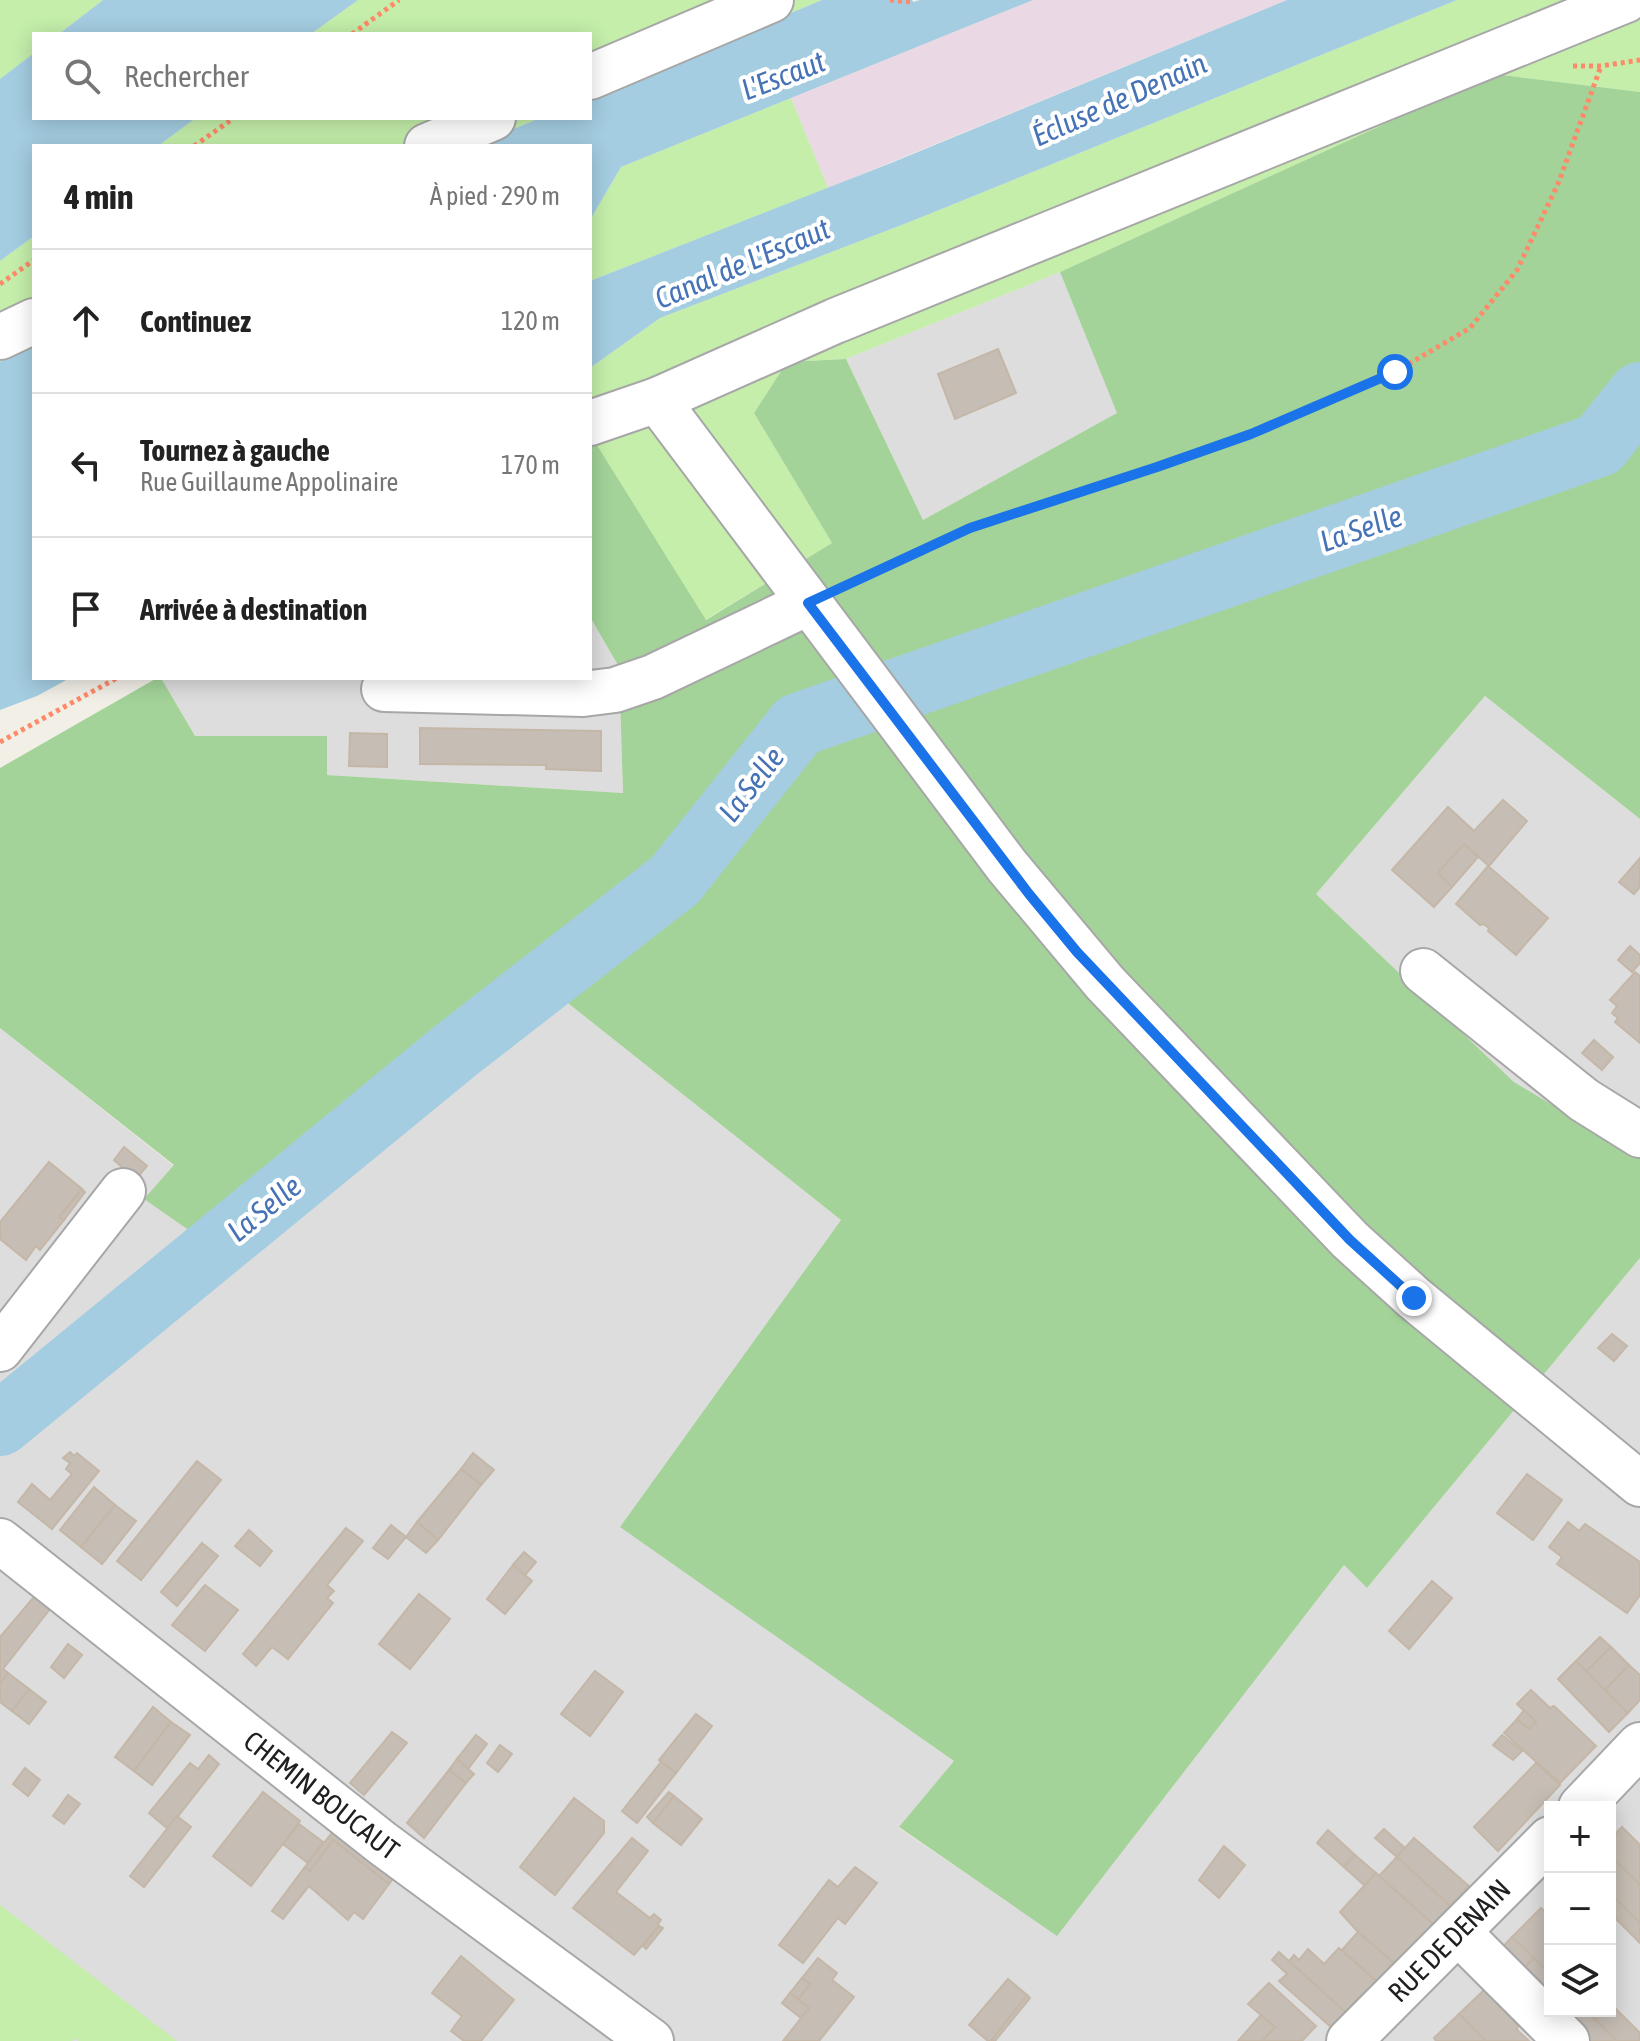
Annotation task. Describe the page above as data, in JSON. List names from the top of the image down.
{
  "streets": {
    "street": ["CHEMIN BOUCAUT", "RUE DE DENAIN"]
  },
  "water": [
    "L'Escaut",
    "Écluse de Denain",
    "Canal de L'Escaut",
    "La Selle"
  ],
  "page": {
    "search": "Rechercher",
    "heading": ["4 min", "À pied · 290 m"],
    "list": [
      ["Continuez", "120 m"],
      ["Tournez à gauche", "Rue Guillaume Appolinaire", "170 m"],
      "Arrivée à destination"
    ],
    "map_buttons": ["+", "−"]
  }
}
